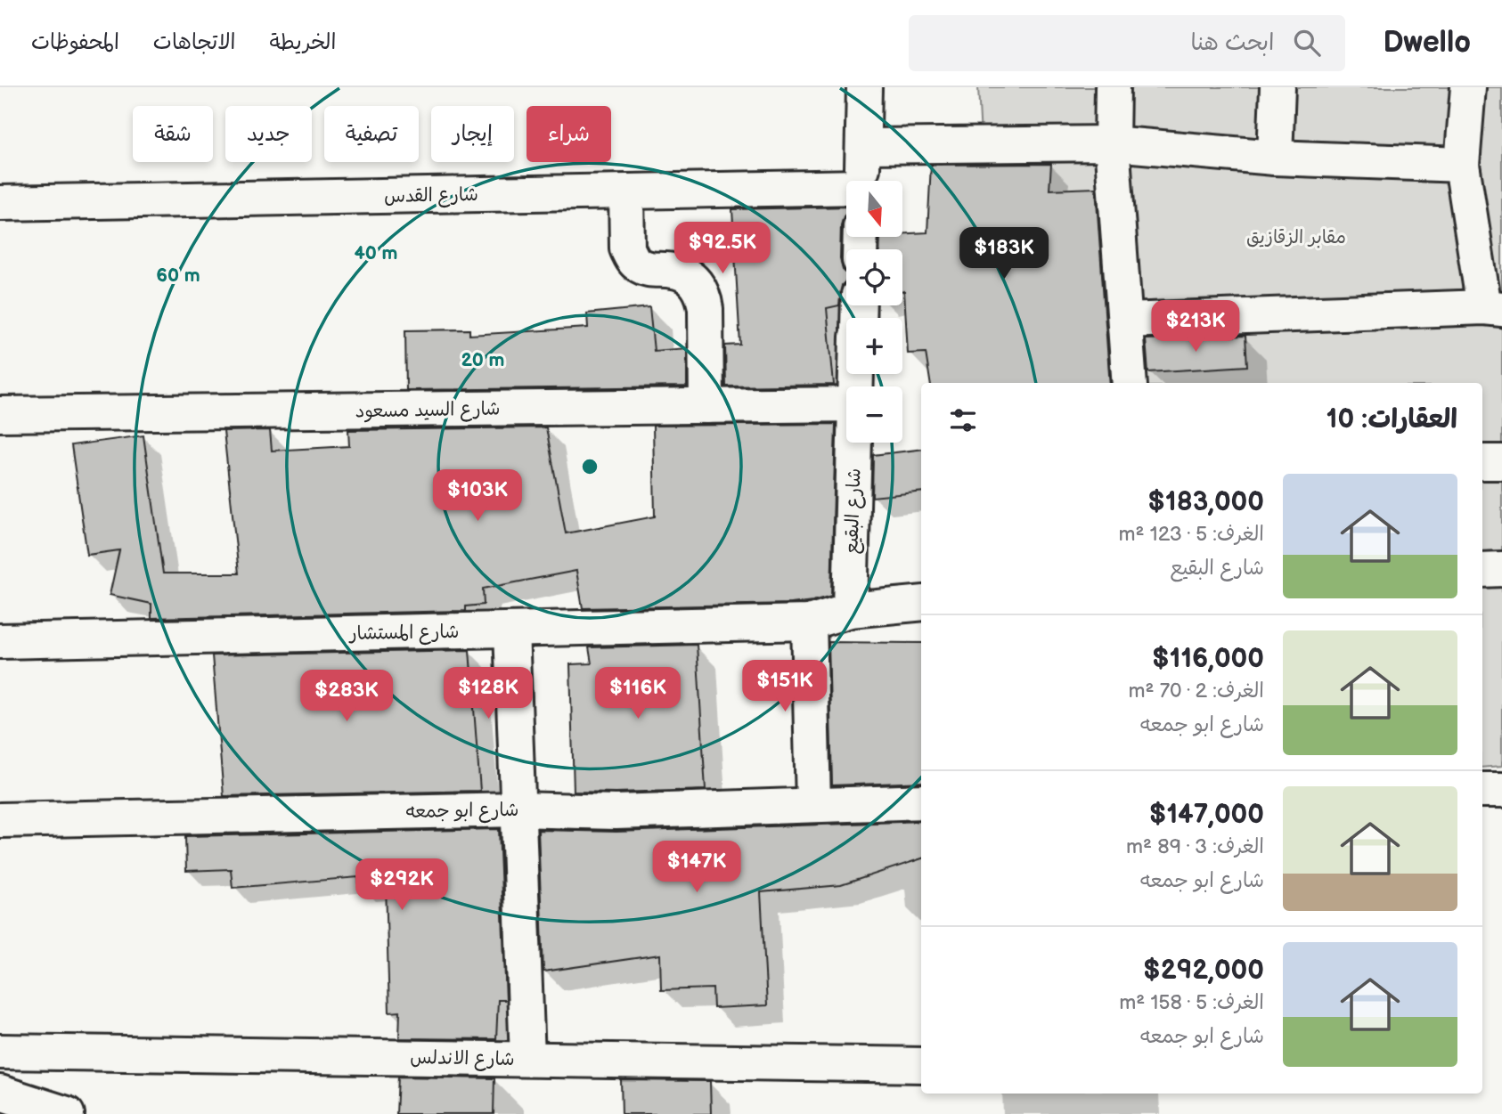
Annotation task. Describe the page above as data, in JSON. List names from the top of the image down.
{
  "streets": {
    "street": [
      "شارع القدس",
      "شارع السيد مسعود",
      "شارع البقيع",
      "شارع المستشار",
      "شارع ابو جمعه",
      "شارع الاندلس"
    ]
  },
  "crossings": [
    ["شارع البقيع", "شارع المستشار"]
  ],
  "parks": ["مقابر الزقازيق"],
  "north": "bottom",
  "page": {
    "header": "Dwello",
    "search": "ابحث هنا",
    "nav": ["الخريطة", "الاتجاهات", "المحفوظات"],
    "chip": [
      "شراء",
      "إيجار",
      "تصفية",
      "جديد",
      "شقة"
    ],
    "map_buttons": ["+", "−"],
    "price": [
      "$92.5K",
      "$183K",
      "$213K",
      "$103K",
      "$151K",
      "$128K",
      "$116K",
      "$283K",
      "$147K",
      "$292K"
    ],
    "heading": "العقارات: 10",
    "list": [
      {
        "name": "$183,000",
        "note": "الغرف: 5 · 123 m² · شارع البقيع"
      },
      {
        "name": "$116,000",
        "note": "الغرف: 2 · 70 m² · شارع ابو جمعه"
      },
      {
        "name": "$147,000",
        "note": "الغرف: 3 · 89 m² · شارع ابو جمعه"
      },
      {
        "name": "$292,000",
        "note": "الغرف: 5 · 158 m² · شارع ابو جمعه"
      }
    ]
  },
  "rings": ["40 m", "60 m", "20 m"]
}
